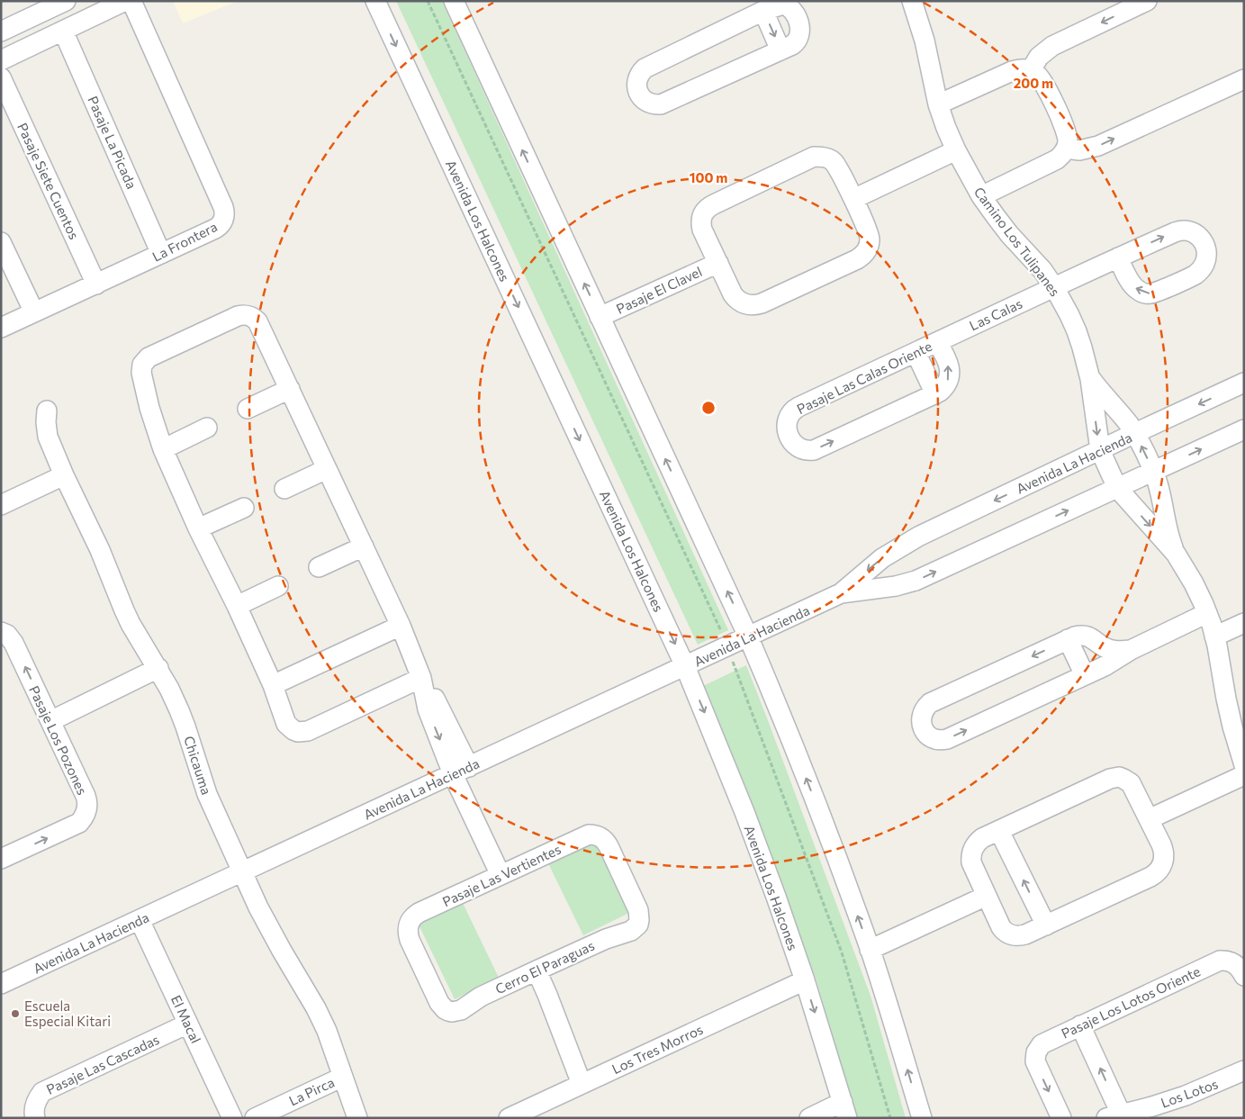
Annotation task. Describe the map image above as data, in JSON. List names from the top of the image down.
{
  "streets": {
    "street": [
      "Pasaje La Picada",
      "Pasaje Siete Cuentos",
      "Avenida Los Halcones",
      "La Frontera",
      "Camino Los Tulipanes",
      "Pasaje El Clavel",
      "Las Calas",
      "Pasaje Las Calas Oriente",
      "Avenida La Hacienda",
      "Pasaje Los Pozones",
      "Chicauma",
      "Pasaje Las Vertientes",
      "Cerro El Paraguas",
      "Pasaje Los Lotos Oriente",
      "El Macal",
      "Los Tres Morros",
      "Pasaje Las Cascadas",
      "La Pirca",
      "Los Lotos"
    ]
  },
  "crossings": [
    ["Pasaje La Picada", "La Frontera"],
    ["Pasaje Siete Cuentos", "La Frontera"],
    ["Avenida Los Halcones", "Avenida La Hacienda"],
    ["Avenida Los Halcones", "Los Tres Morros"],
    ["Camino Los Tulipanes", "Las Calas"],
    ["Camino Los Tulipanes", "Avenida La Hacienda"],
    ["Las Calas", "Pasaje Las Calas Oriente"],
    ["Avenida La Hacienda", "Chicauma"],
    ["Avenida La Hacienda", "El Macal"],
    ["Chicauma", "La Pirca"],
    ["Pasaje Las Vertientes", "Cerro El Paraguas"],
    ["El Macal", "Pasaje Las Cascadas"]
  ],
  "places": ["Escuela Especial Kitari"],
  "rings": ["200 m", "100 m"]
}
